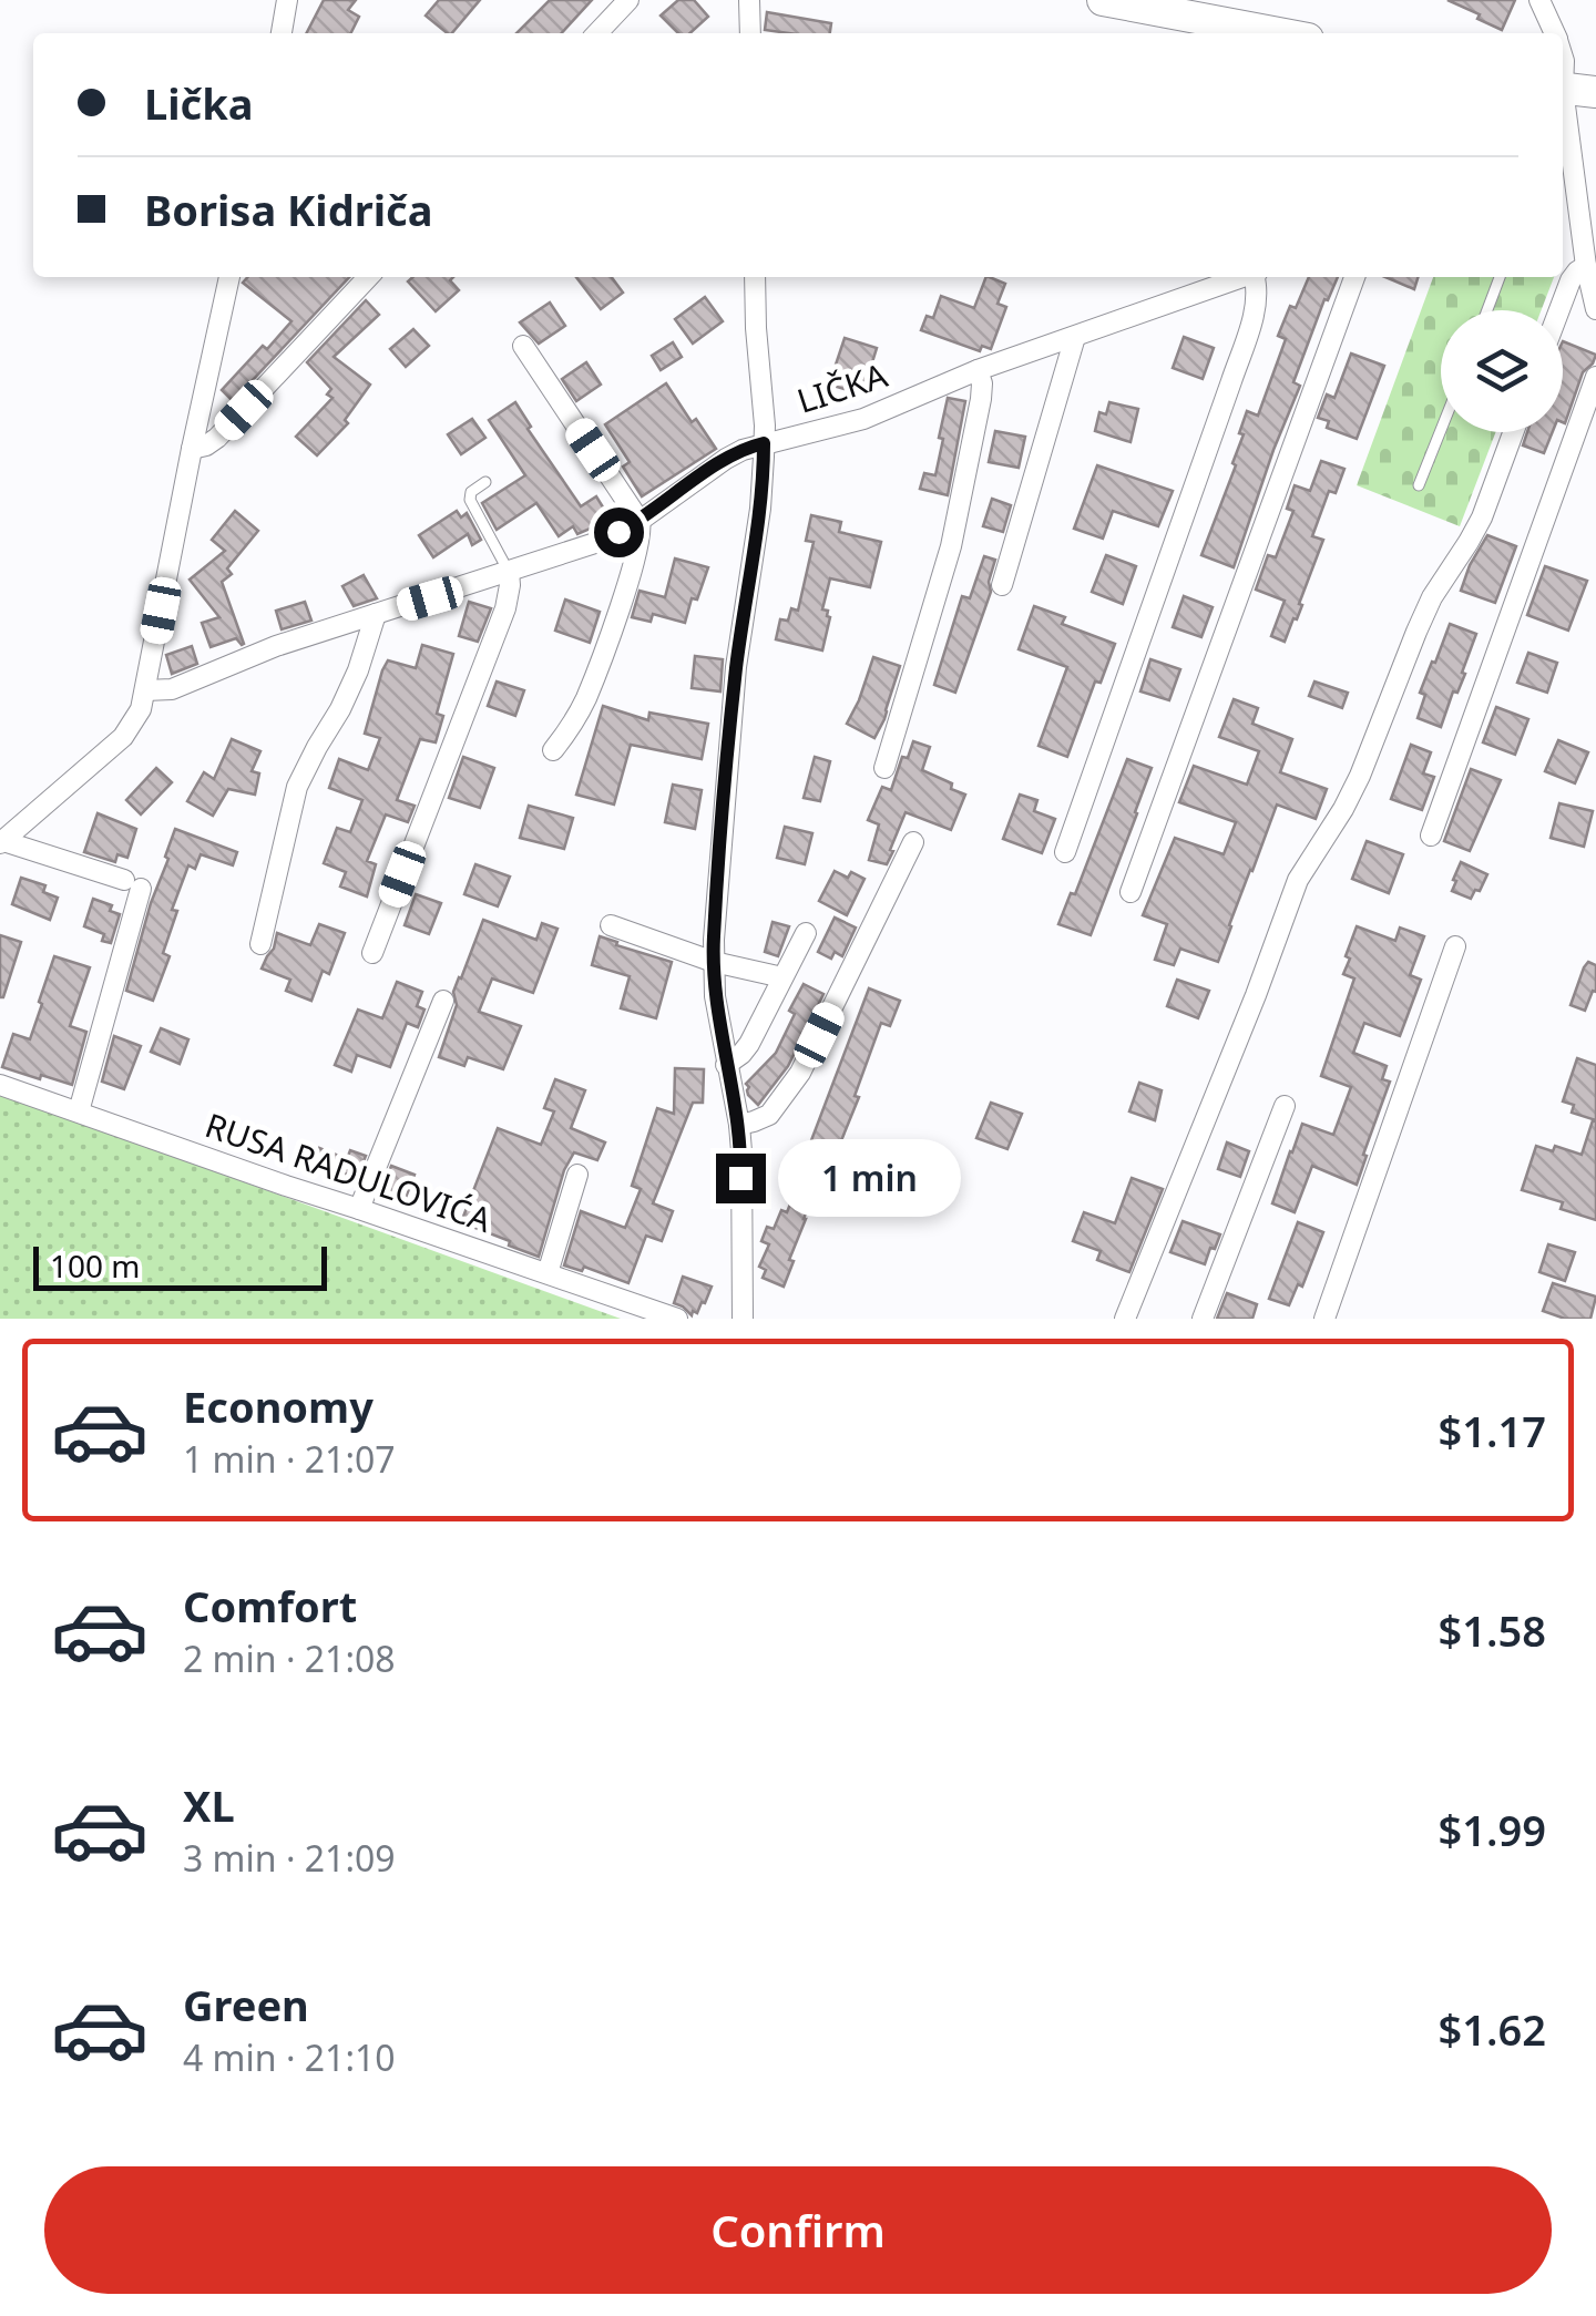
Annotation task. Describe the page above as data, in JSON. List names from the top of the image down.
{
  "streets": {
    "street": ["LIČKA", "RUSA RADULOVIĆA"]
  },
  "scale_bar": "100 m",
  "page": {
    "banner": ["Lička", "Borisa Kidriča"],
    "bubble": "1 min",
    "scale": "100 m",
    "list": [
      {
        "name": "Economy",
        "note": "1 min · 21:07",
        "value": "$1.17"
      },
      {
        "name": "Comfort",
        "note": "2 min · 21:08",
        "value": "$1.58"
      },
      {
        "name": "XL",
        "note": "3 min · 21:09",
        "value": "$1.99"
      },
      {
        "name": "Green",
        "note": "4 min · 21:10",
        "value": "$1.62"
      }
    ],
    "buttons": "Confirm"
  }
}
